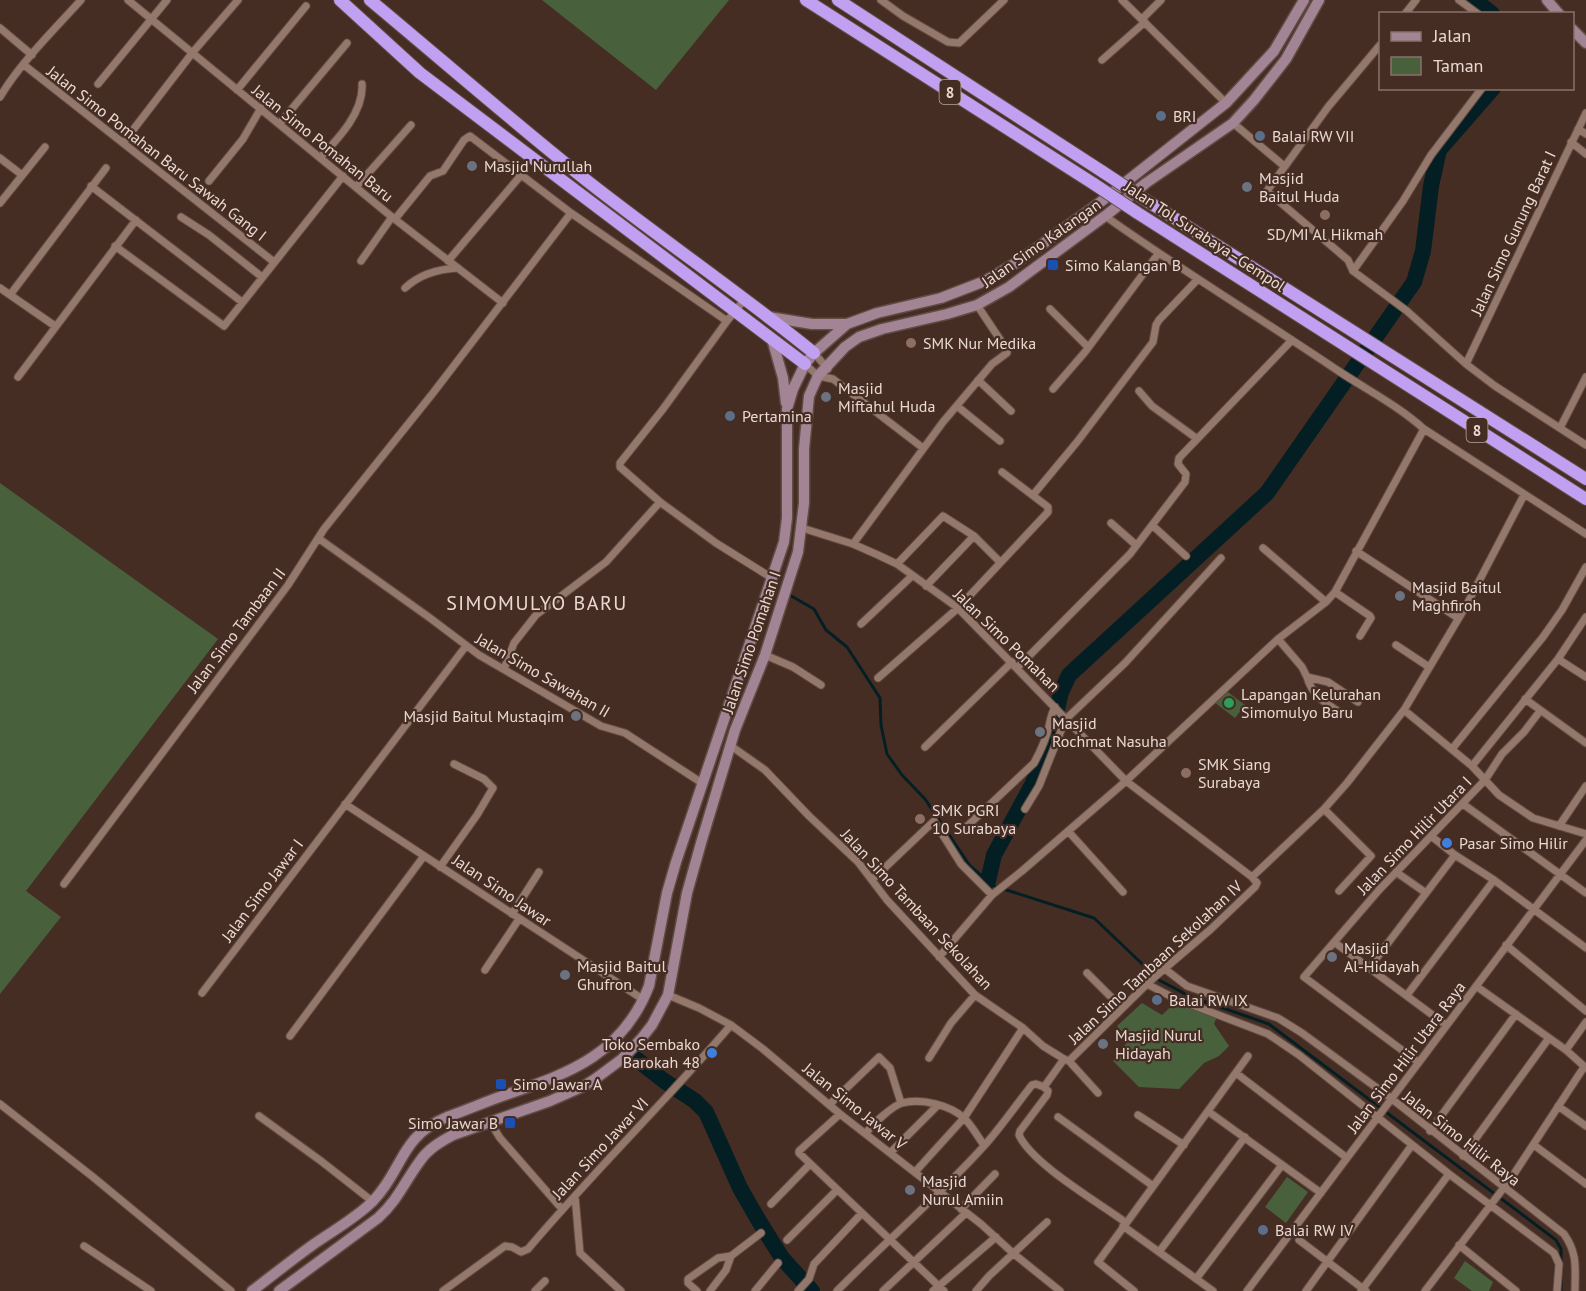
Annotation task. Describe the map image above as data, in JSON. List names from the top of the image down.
{
  "streets": {
    "highway": ["8", "Jalan Tol Surabaya–Gempol"],
    "main road": ["Jalan Simo Kalangan", "Jalan Simo Pomahan I"],
    "street": [
      "Jalan Simo Pomahan Baru",
      "Jalan Simo Pomahan Baru Sawah Gang I",
      "Jalan Simo Gunung Barat I",
      "Jalan Simo Tambaan II",
      "Jalan Simo Pomahan",
      "Jalan Simo Sawahan II",
      "Jalan Simo Hilir Utara I",
      "Jalan Simo Jawar I",
      "Jalan Simo Jawar",
      "Jalan Simo Tambaan Sekolahan",
      "Jalan Simo Tambaan Sekolahan IV",
      "Jalan Simo Hilir Utara Raya",
      "Jalan Simo Jawar V",
      "Jalan Simo Hilir Raya",
      "Jalan Simo Jawar VI"
    ]
  },
  "crossings": [
    ["Jalan Simo Pomahan Baru", "Jalan Simo Tambaan II"],
    ["Jalan Simo Kalangan", "Jalan Simo Pomahan I"],
    ["Jalan Simo Tambaan II", "Jalan Simo Sawahan II"],
    ["Jalan Simo Pomahan", "Jalan Simo Pomahan I"],
    ["Jalan Simo Pomahan", "Jalan Simo Tambaan Sekolahan IV"],
    ["Jalan Simo Pomahan I", "Jalan Simo Tambaan Sekolahan"],
    ["Jalan Simo Pomahan I", "Jalan Simo Jawar V"],
    ["Jalan Simo Sawahan II", "Jalan Simo Jawar I"],
    ["Jalan Simo Hilir Utara I", "Jalan Simo Hilir Utara Raya"],
    ["Jalan Simo Jawar I", "Jalan Simo Jawar"],
    ["Jalan Simo Tambaan Sekolahan", "Jalan Simo Tambaan Sekolahan IV"],
    ["Jalan Simo Tambaan Sekolahan IV", "Jalan Simo Hilir Raya"],
    ["Jalan Simo Hilir Utara Raya", "Jalan Simo Hilir Raya"],
    ["Jalan Simo Jawar V", "Jalan Simo Jawar VI"]
  ],
  "districts": ["SIMOMULYO BARU"],
  "places": {
    "other": [
      "BRI",
      "Balai RW VII",
      "Masjid Nurullah",
      "Masjid Baitul Huda",
      "SD/MI Al Hikmah",
      "SMK Nur Medika",
      "Masjid Miftahul Huda",
      "Pertamina",
      "Masjid Baitul Maghfiroh",
      "Lapangan Kelurahan Simomulyo Baru",
      "Masjid Baitul Mustaqim",
      "Masjid Rochmat Nasuha",
      "SMK Siang Surabaya",
      "SMK PGRI 10 Surabaya",
      "Pasar Simo Hilir",
      "Masjid Al-Hidayah",
      "Masjid Baitul Ghufron",
      "Balai RW IX",
      "Masjid Nurul Hidayah",
      "Toko Sembako Barokah 48",
      "Masjid Nurul Amiin",
      "Balai RW IV"
    ],
    "transit": ["Simo Kalangan B", "Simo Jawar A", "Simo Jawar B"]
  },
  "legend": ["Jalan", "Taman"]
}
